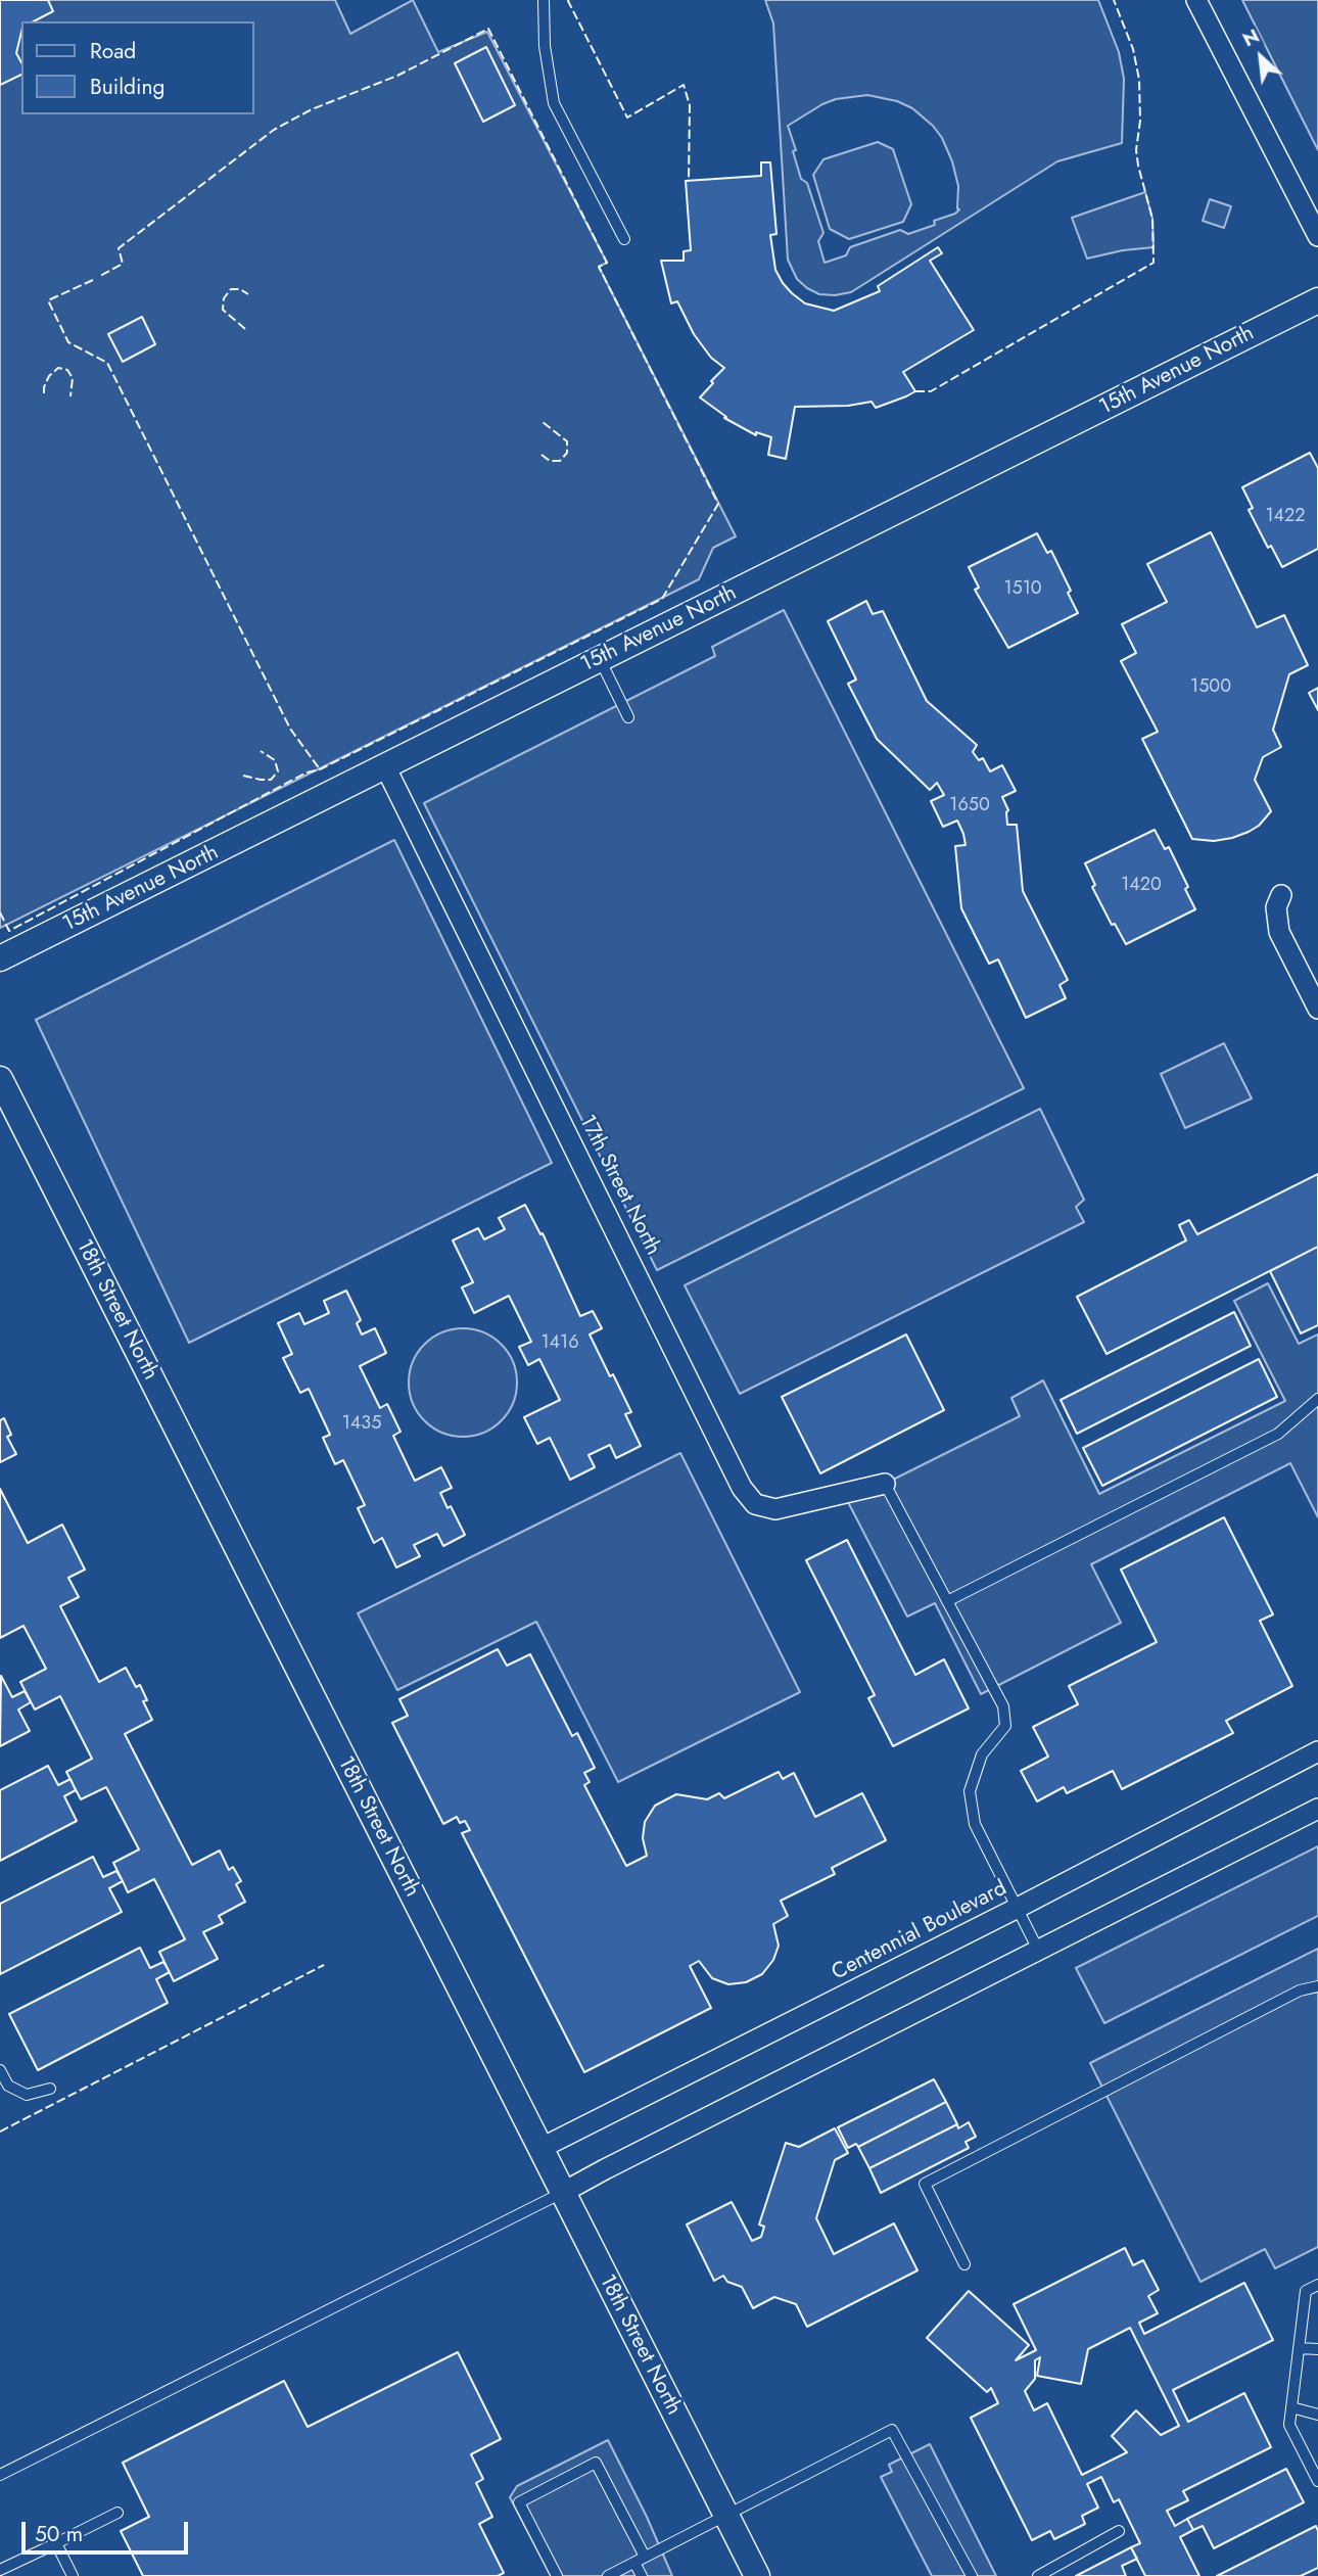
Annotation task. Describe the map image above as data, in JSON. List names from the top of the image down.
{
  "streets": {
    "street": [
      "15th Avenue North",
      "17th Street North",
      "18th Street North",
      "Centennial Boulevard"
    ]
  },
  "crossings": [
    ["15th Avenue North", "17th Street North"],
    ["18th Street North", "Centennial Boulevard"]
  ],
  "house_numbers": [
    "1422",
    "1510",
    "1500",
    "1650",
    "1420",
    "1416",
    "1435"
  ],
  "legend": ["Road", "Building"],
  "scale_bar": "50 m",
  "north": "top left"
}
